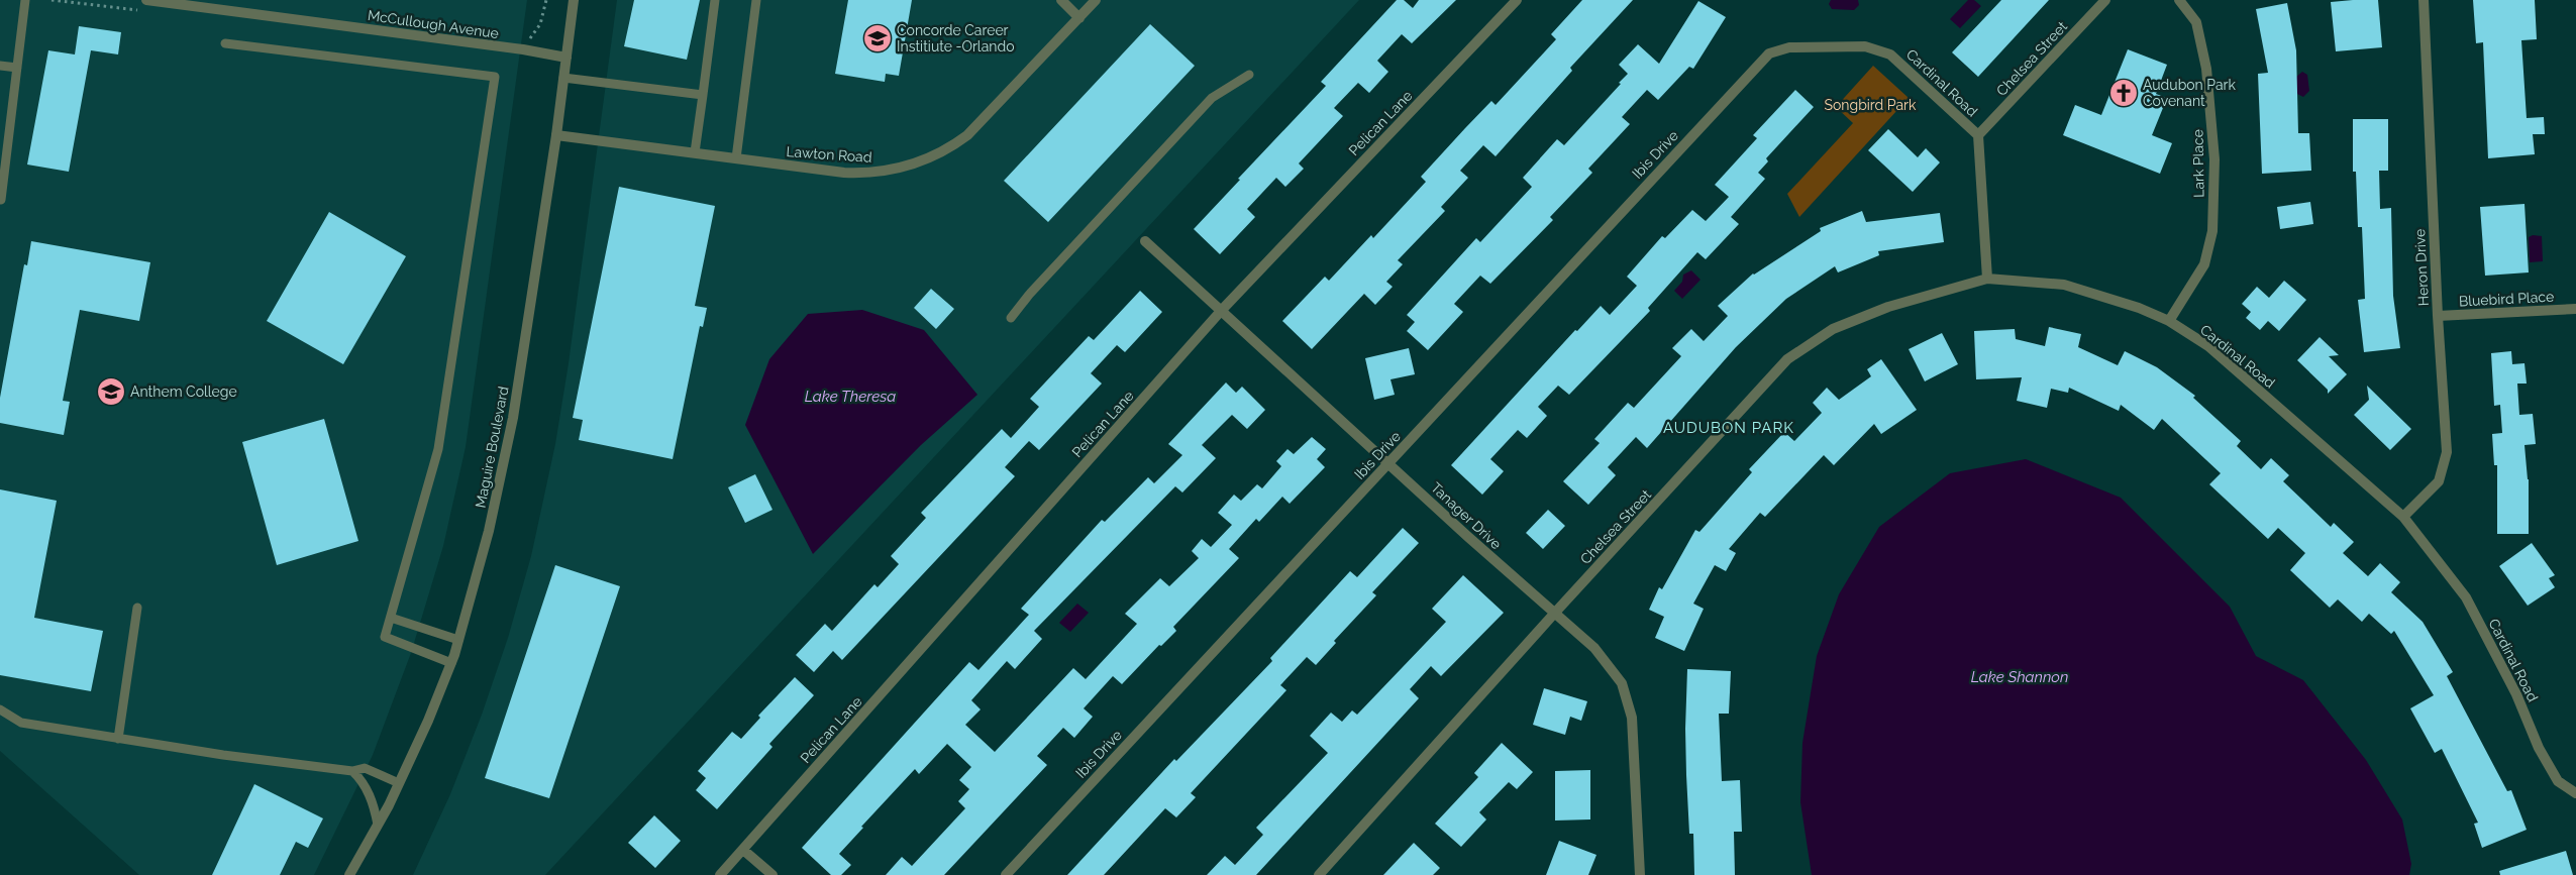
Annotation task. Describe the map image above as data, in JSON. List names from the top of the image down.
{
  "streets": {
    "street": [
      "McCullough Avenue",
      "Chelsea Street",
      "Cardinal Road",
      "Pelican Lane",
      "Lawton Road",
      "Ibis Drive",
      "Lark Place",
      "Heron Drive",
      "Bluebird Place",
      "Maguire Boulevard",
      "Tanager Drive"
    ]
  },
  "crossings": [
    ["McCullough Avenue", "Maguire Boulevard"],
    ["Chelsea Street", "Cardinal Road"],
    ["Chelsea Street", "Tanager Drive"],
    ["Cardinal Road", "Ibis Drive"],
    ["Cardinal Road", "Lark Place"],
    ["Cardinal Road", "Heron Drive"],
    ["Pelican Lane", "Tanager Drive"],
    ["Lawton Road", "Maguire Boulevard"],
    ["Ibis Drive", "Tanager Drive"],
    ["Heron Drive", "Bluebird Place"]
  ],
  "districts": ["AUDUBON PARK"],
  "water": ["Lake Theresa", "Lake Shannon"],
  "parks": ["Songbird Park"],
  "places": {
    "school or university": ["Concorde Career Institiute -Orlando", "Anthem College"],
    "church": ["Audubon Park Covenant"]
  }
}
